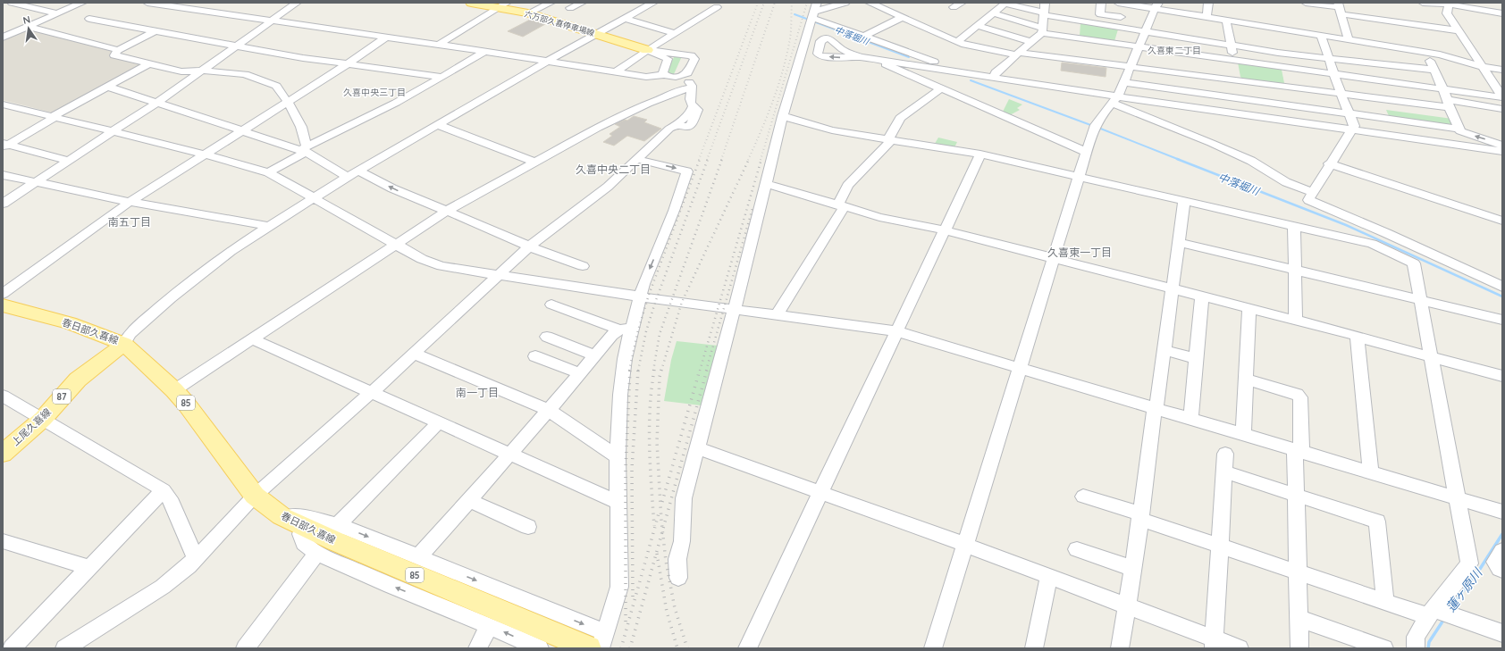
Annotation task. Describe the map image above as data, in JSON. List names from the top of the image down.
{
  "streets": {
    "main road": [
      "六万部久喜停車場線",
      "春日部久喜線",
      "87",
      "85",
      "上尾久喜線"
    ]
  },
  "crossings": [
    ["春日部久喜線", "上尾久喜線"]
  ],
  "districts": [
    "久喜東二丁目",
    "久喜中央三丁目",
    "久喜中央二丁目",
    "南五丁目",
    "久喜東一丁目",
    "南一丁目"
  ],
  "water": ["中落堀川", "蓮ヶ原川"],
  "north": "top"
}
